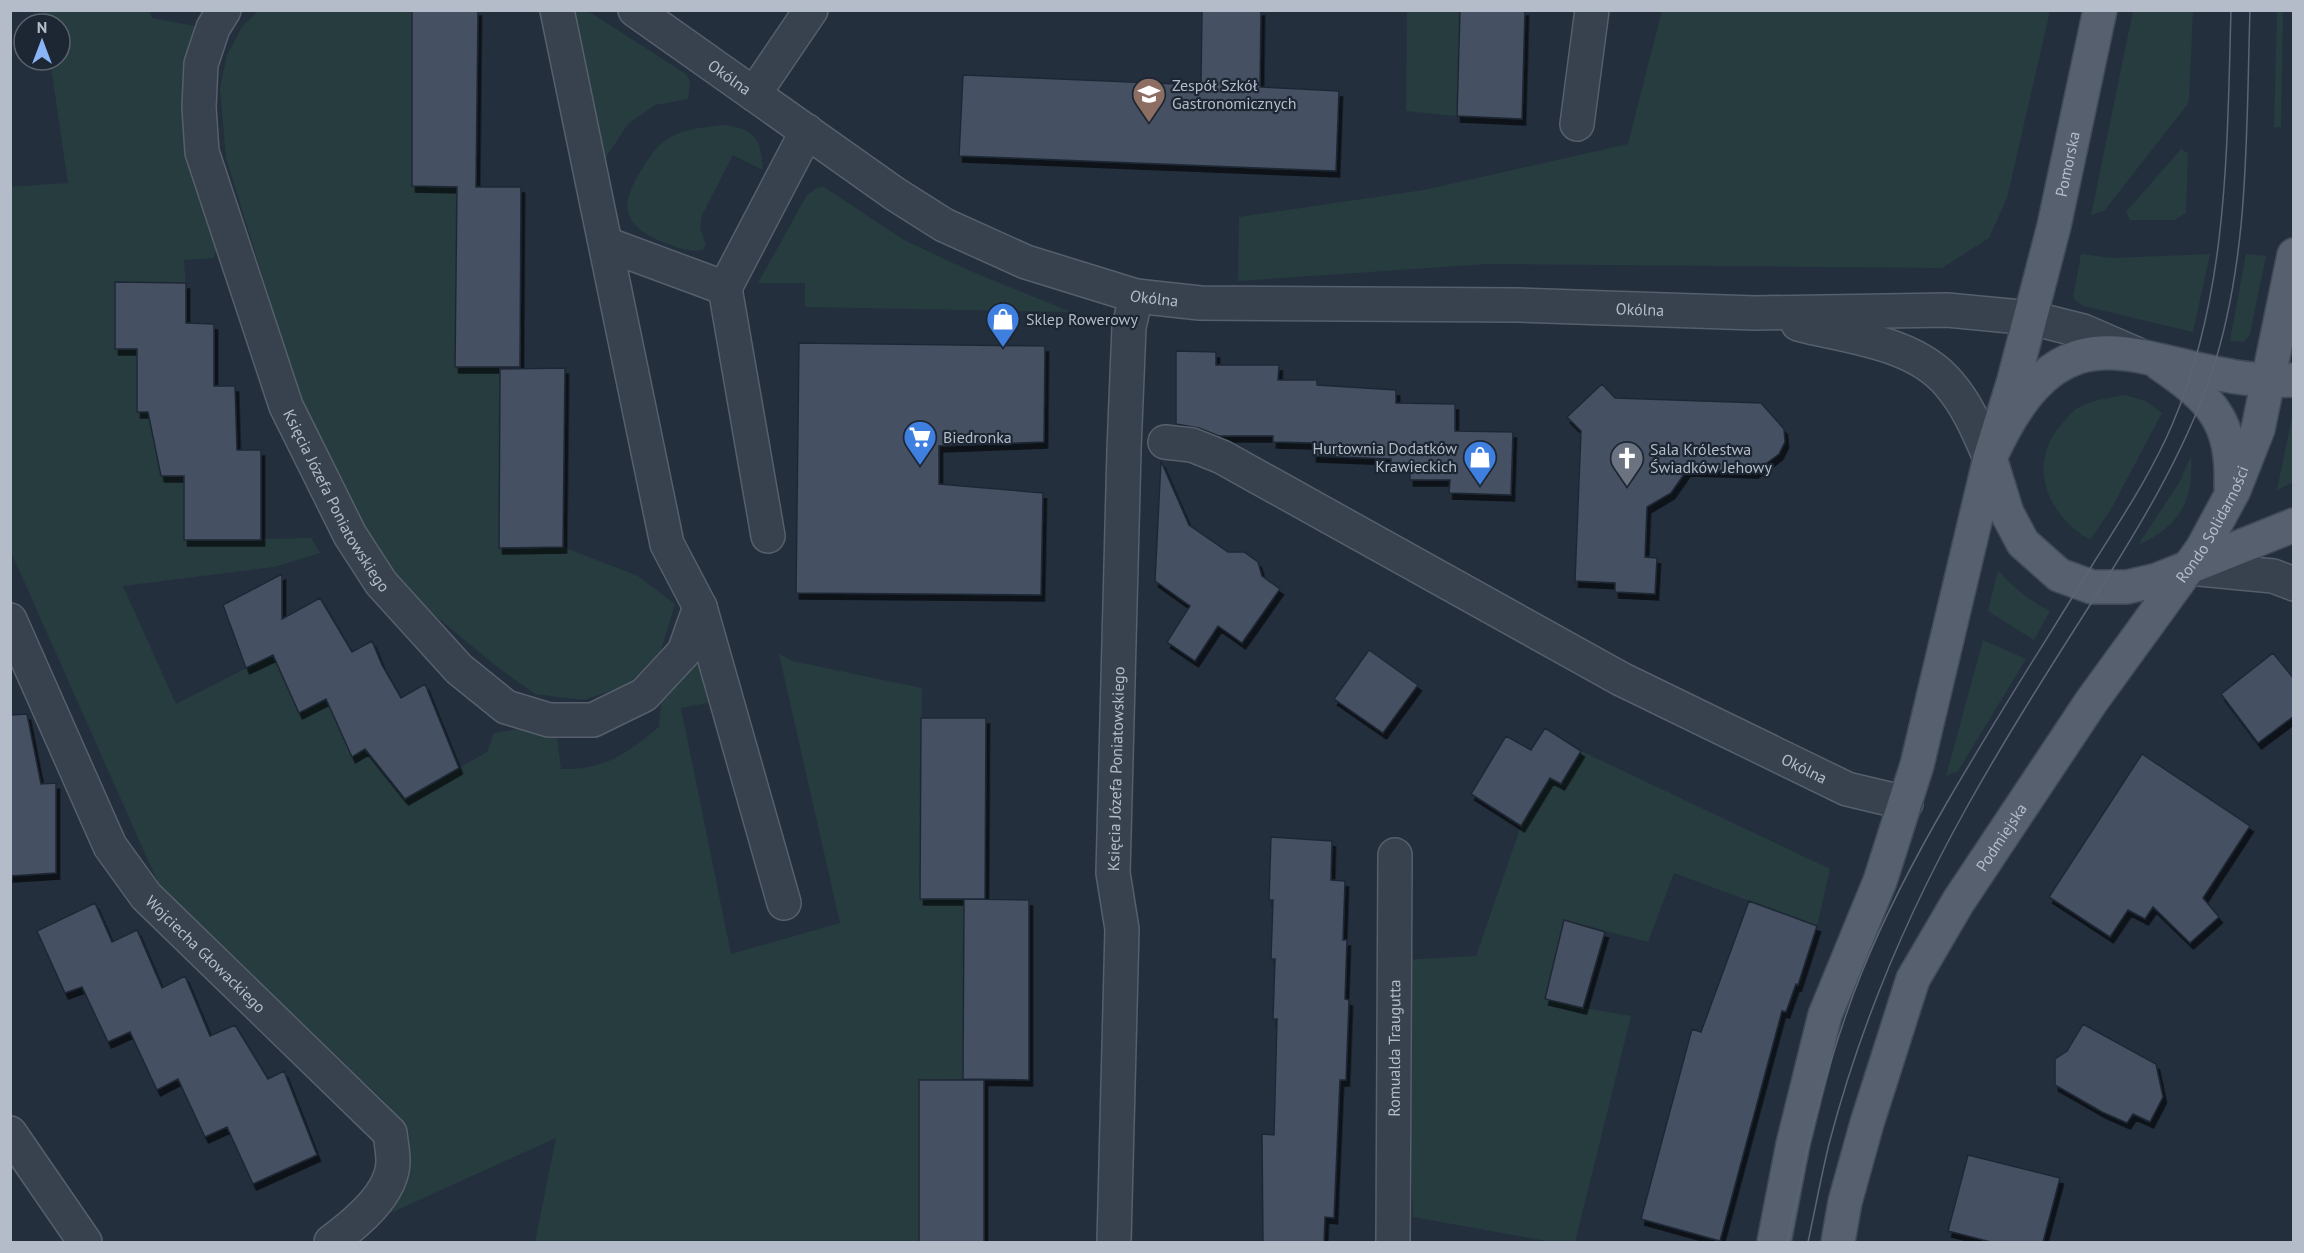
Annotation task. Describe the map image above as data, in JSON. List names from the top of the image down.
{
  "streets": {
    "main road": ["Pomorska", "Rondo Solidarności", "Podmiejska"],
    "street": [
      "Okólna",
      "Księcia Józefa Poniatowskiego",
      "Wojciecha Głowackiego",
      "Romualda Traugutta"
    ]
  },
  "crossings": [
    ["Okólna", "Pomorska"],
    ["Okólna", "Księcia Józefa Poniatowskiego"],
    ["Okólna", "Rondo Solidarności"],
    ["Rondo Solidarności", "Podmiejska"]
  ],
  "places": {
    "school or university": ["Zespół Szkół Gastronomicznych"],
    "shop": ["Sklep Rowerowy", "Hurtownia Dodatków Krawieckich"],
    "supermarket": ["Biedronka"],
    "church": ["Sala Królestwa Świadków Jehowy"]
  },
  "north": "top"
}
